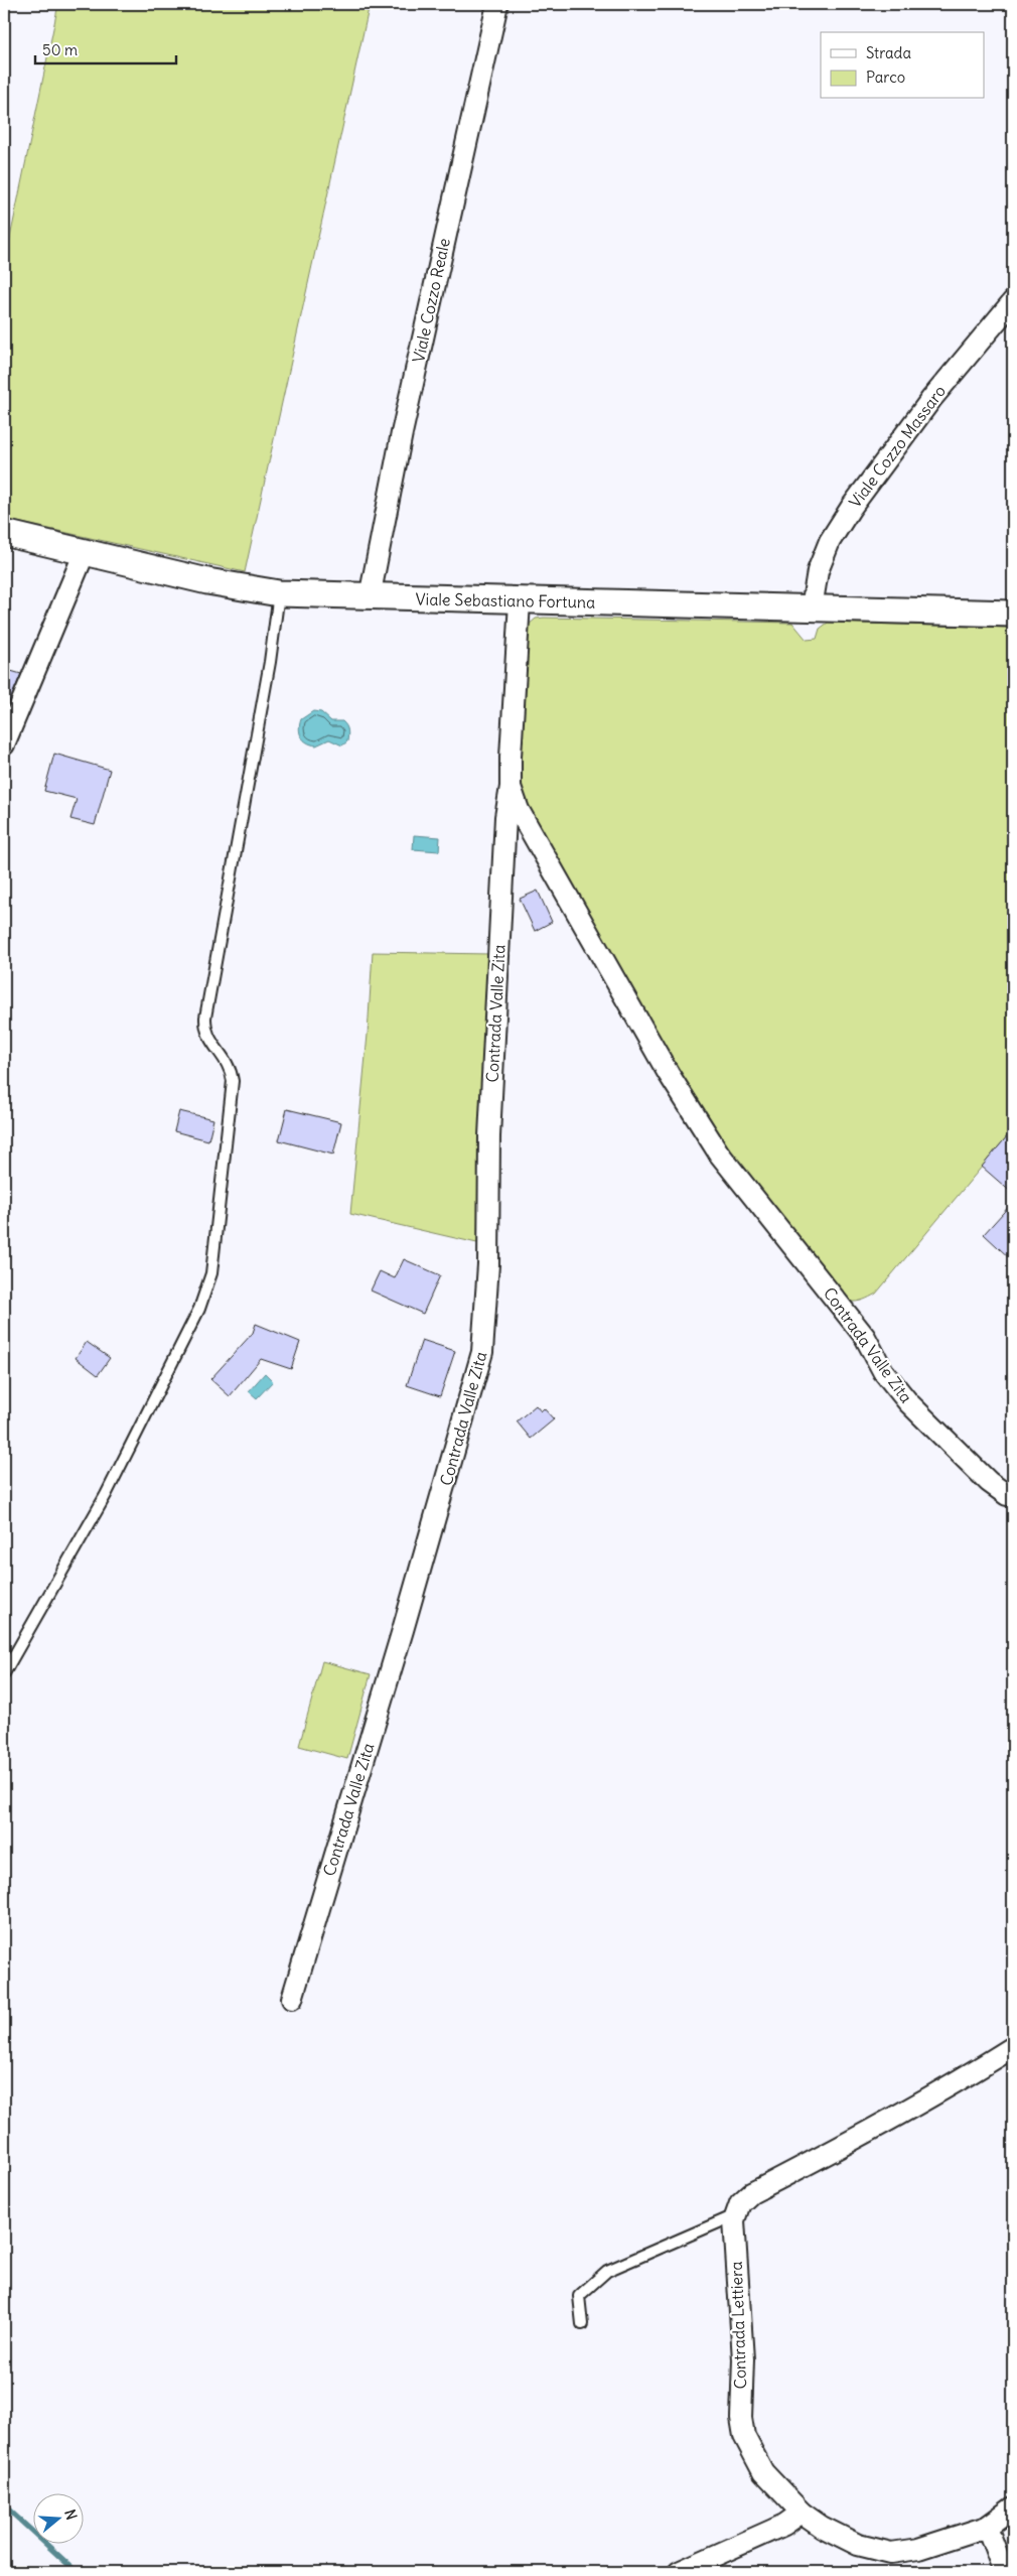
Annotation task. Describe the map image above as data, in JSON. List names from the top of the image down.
{
  "streets": {
    "street": [
      "Viale Cozzo Reale",
      "Viale Cozzo Massaro",
      "Viale Sebastiano Fortuna",
      "Contrada Valle Zita",
      "Contrada Lettiera"
    ]
  },
  "crossings": [
    ["Viale Cozzo Reale", "Viale Sebastiano Fortuna"],
    ["Viale Cozzo Massaro", "Viale Sebastiano Fortuna"],
    ["Viale Sebastiano Fortuna", "Contrada Valle Zita"]
  ],
  "legend": ["Strada", "Parco"],
  "scale_bar": "50 m",
  "north": "right"
}
